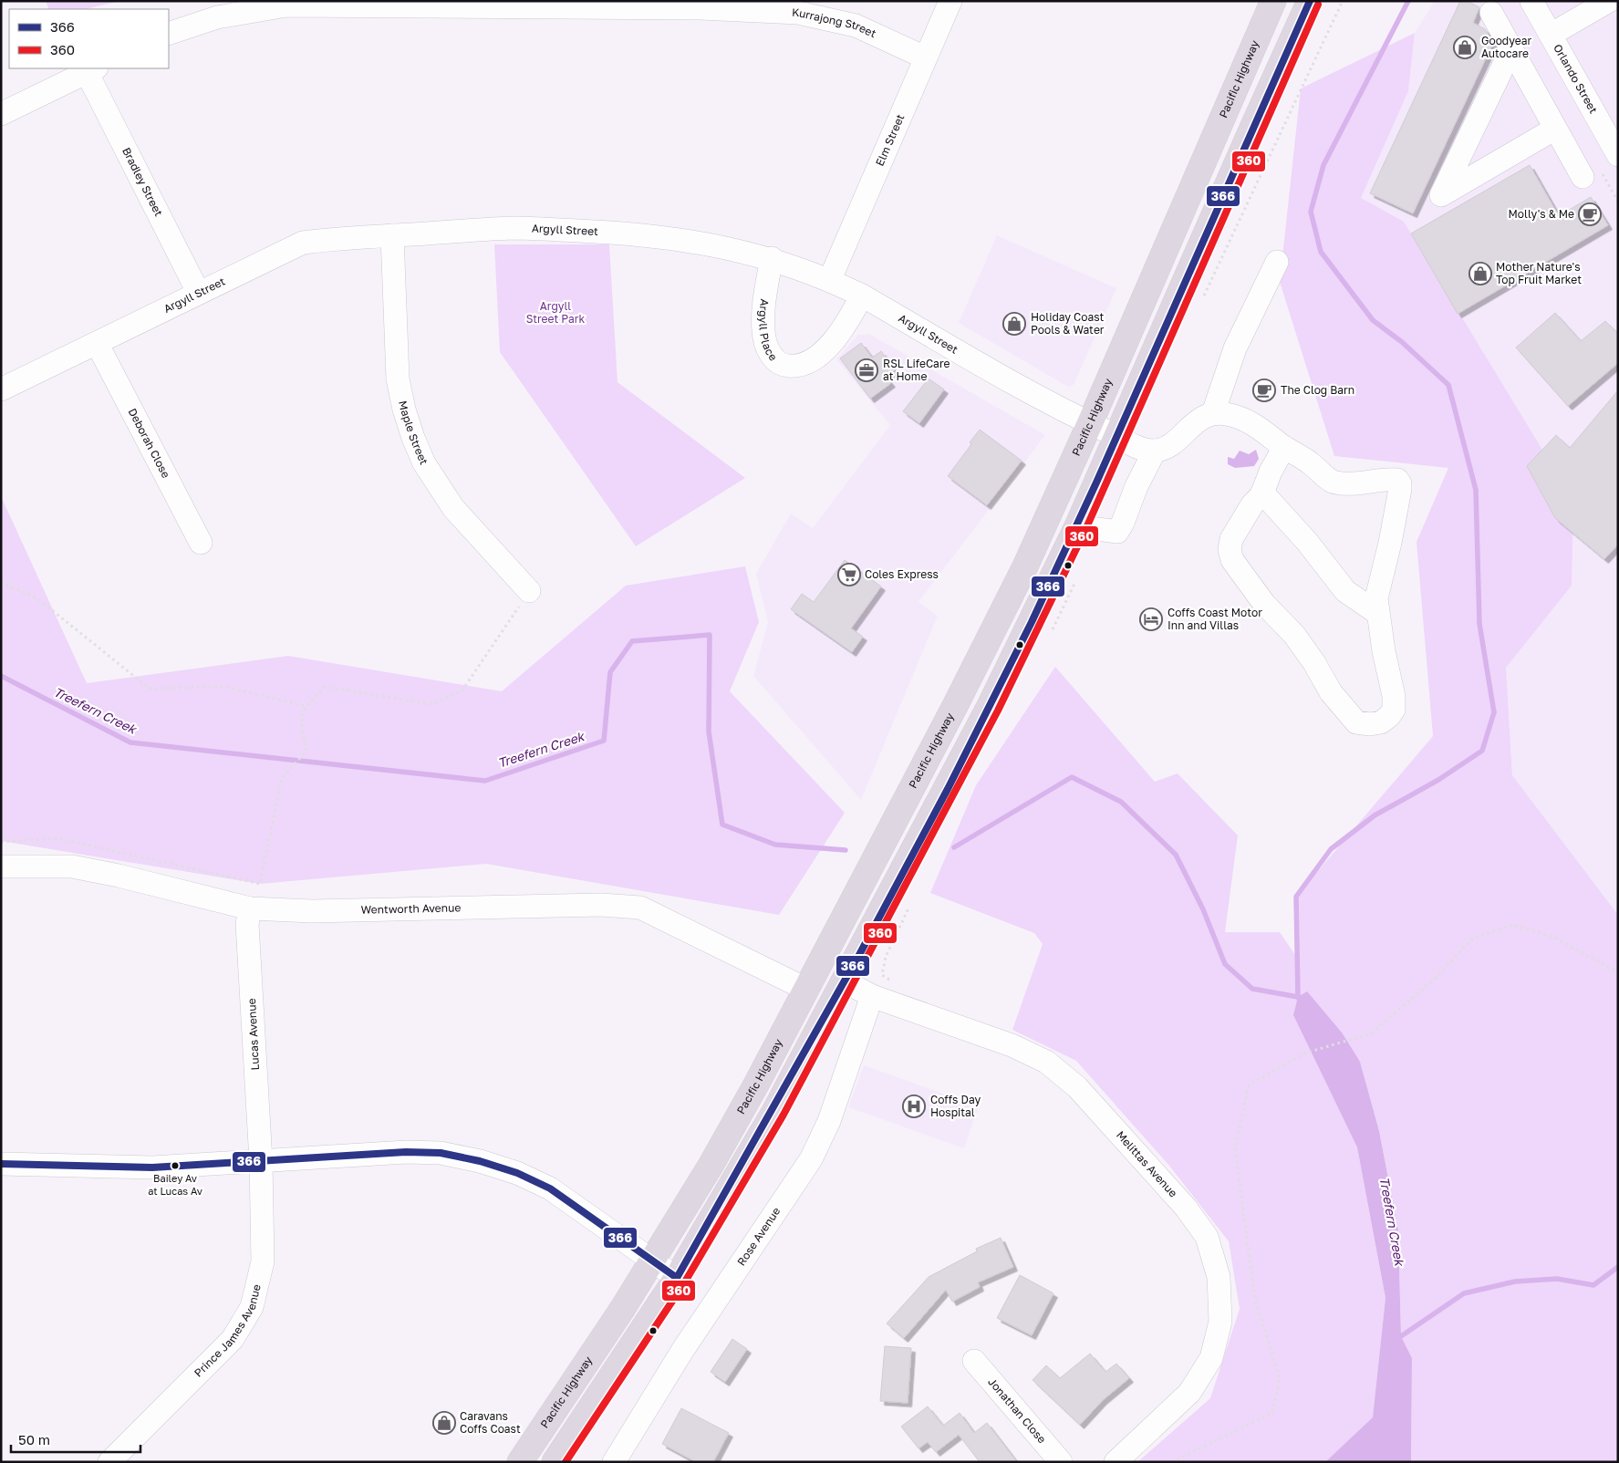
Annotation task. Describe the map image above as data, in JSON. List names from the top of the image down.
{
  "streets": {
    "highway": ["Pacific Highway"],
    "street": [
      "Kurrajong Street",
      "Orlando Street",
      "Elm Street",
      "Bradley Street",
      "Argyll Street",
      "Argyll Place",
      "Maple Street",
      "Deborah Close",
      "Wentworth Avenue",
      "Lucas Avenue",
      "Melittas Avenue",
      "Rose Avenue",
      "Prince James Avenue",
      "Jonathan Close"
    ]
  },
  "crossings": [
    ["Kurrajong Street", "Elm Street"],
    ["Pacific Highway", "Argyll Street"],
    ["Pacific Highway", "Wentworth Avenue"],
    ["Elm Street", "Argyll Street"],
    ["Bradley Street", "Argyll Street"],
    ["Argyll Street", "Argyll Place"],
    ["Argyll Street", "Maple Street"],
    ["Argyll Street", "Deborah Close"],
    ["Wentworth Avenue", "Lucas Avenue"],
    ["Lucas Avenue", "Prince James Avenue"],
    ["Melittas Avenue", "Rose Avenue"]
  ],
  "water": ["Treefern Creek"],
  "parks": ["Argyll Street Park"],
  "places": {
    "shop": [
      "Goodyear Autocare",
      "Mother Nature's Top Fruit Market",
      "Holiday Coast Pools & Water",
      "Caravans Coffs Coast"
    ],
    "cafe": ["Molly's & Me", "The Clog Barn"],
    "office": ["RSL LifeCare at Home"],
    "supermarket": ["Coles Express"],
    "hotel": ["Coffs Coast Motor Inn and Villas"],
    "hospital": ["Coffs Day Hospital"],
    "other": ["Bailey Av at Lucas Av"]
  },
  "lines": ["transit line 366", "transit line 360"],
  "legend": ["366", "360"],
  "scale_bar": "50 m"
}
